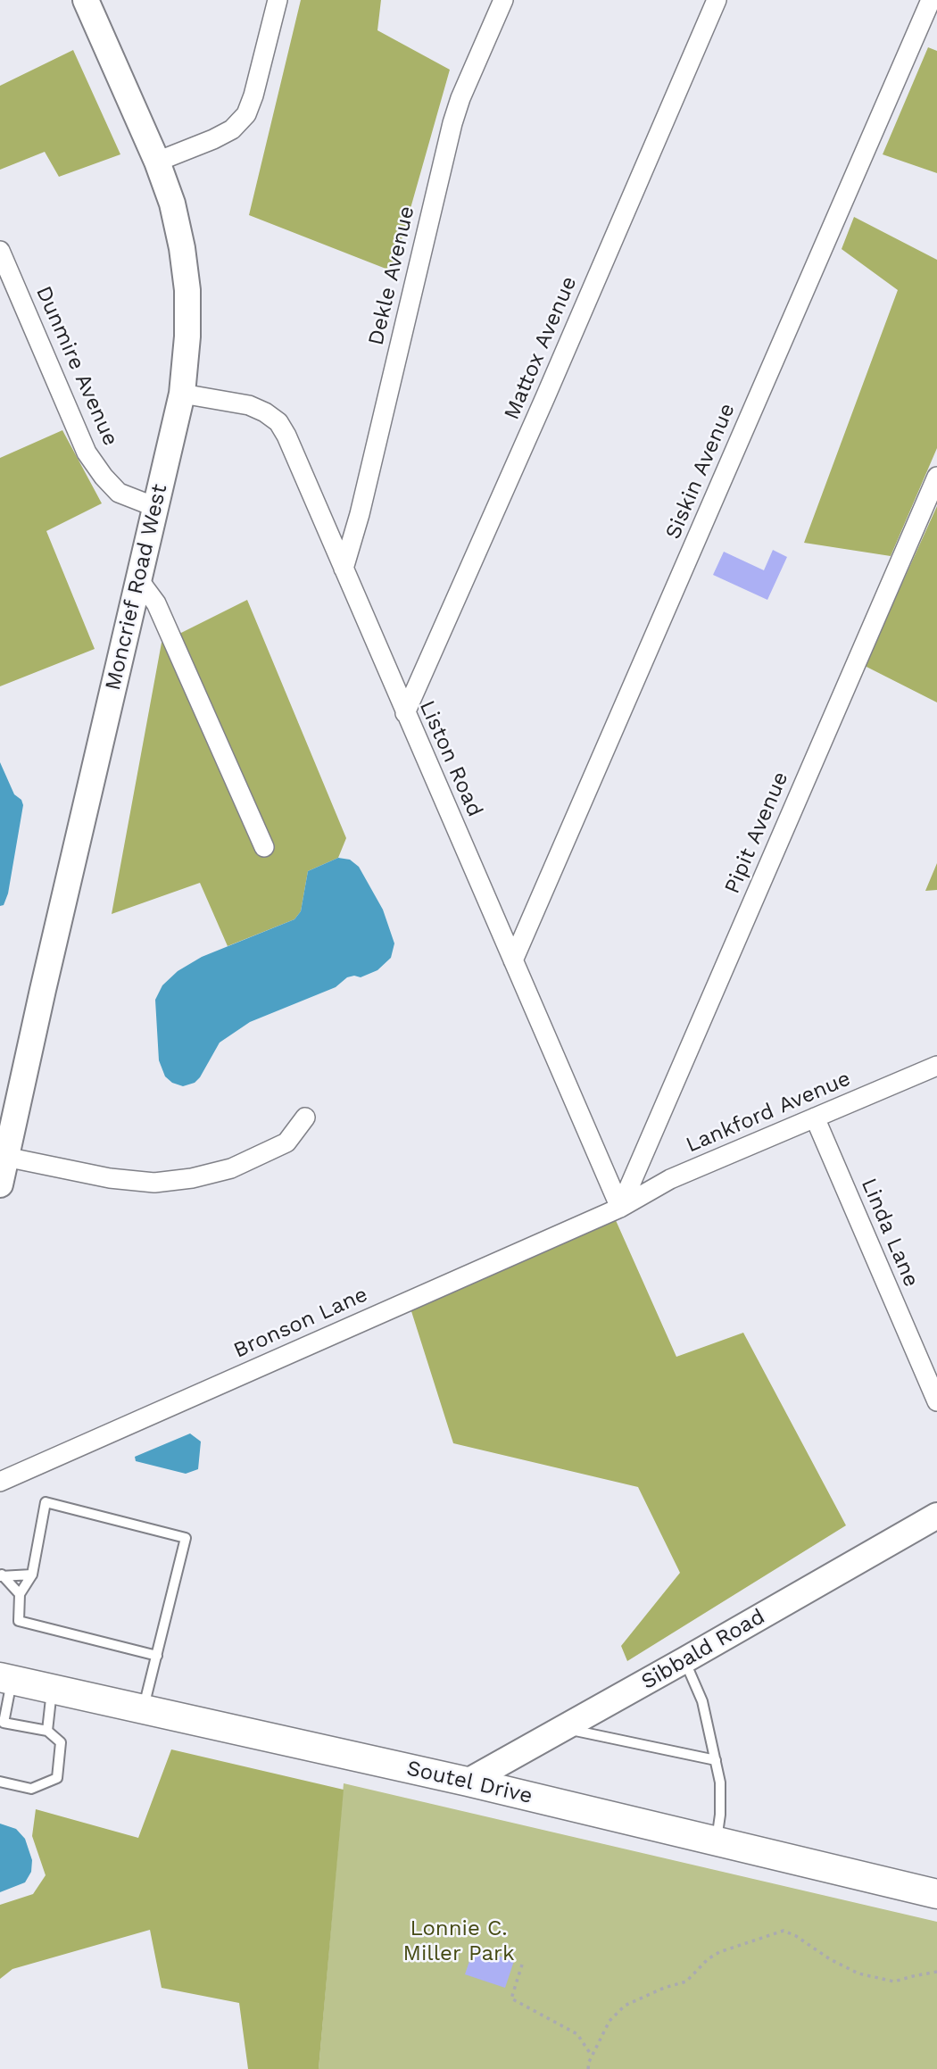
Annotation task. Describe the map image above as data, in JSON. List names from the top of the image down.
{
  "streets": {
    "main road": ["Moncrief Road West", "Sibbald Road", "Soutel Drive"],
    "street": [
      "Dekle Avenue",
      "Mattox Avenue",
      "Dunmire Avenue",
      "Siskin Avenue",
      "Liston Road",
      "Pipit Avenue",
      "Lankford Avenue",
      "Linda Lane",
      "Bronson Lane"
    ]
  },
  "crossings": [
    ["Dekle Avenue", "Liston Road"],
    ["Mattox Avenue", "Liston Road"],
    ["Dunmire Avenue", "Moncrief Road West"],
    ["Siskin Avenue", "Liston Road"],
    ["Moncrief Road West", "Liston Road"],
    ["Liston Road", "Pipit Avenue"],
    ["Liston Road", "Lankford Avenue"],
    ["Liston Road", "Bronson Lane"],
    ["Pipit Avenue", "Lankford Avenue"],
    ["Pipit Avenue", "Bronson Lane"],
    ["Lankford Avenue", "Linda Lane"],
    ["Lankford Avenue", "Bronson Lane"],
    ["Sibbald Road", "Soutel Drive"]
  ],
  "parks": ["Lonnie C. Miller Park"]
}
